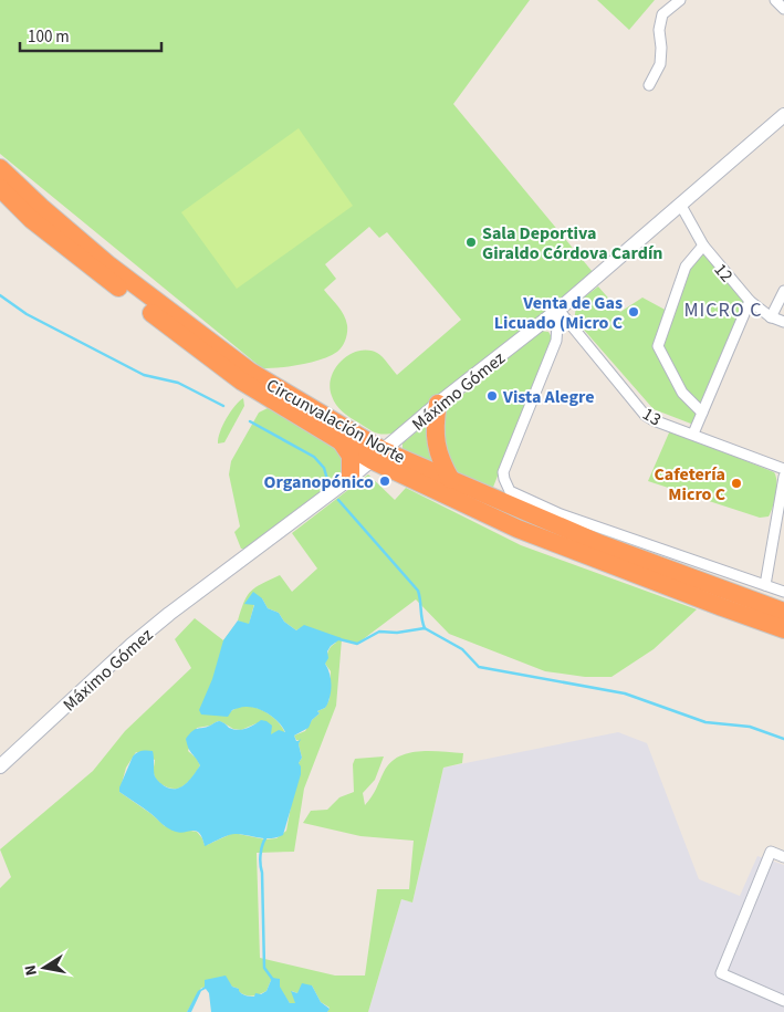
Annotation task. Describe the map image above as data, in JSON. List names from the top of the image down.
{
  "streets": {
    "highway": ["Circunvalación Norte"],
    "main road": ["Máximo Gómez"],
    "street": ["12", "13"]
  },
  "crossings": [
    ["12", "Máximo Gómez"],
    ["Máximo Gómez", "13"],
    ["Máximo Gómez", "Circunvalación Norte"]
  ],
  "districts": ["MICRO C"],
  "places": [
    "Sala Deportiva Giraldo Córdova Cardín",
    "Venta de Gas Licuado (Micro C",
    "Vista Alegre",
    "Organopónico",
    "Cafetería Micro C"
  ],
  "scale_bar": "100 m",
  "north": "left"
}
